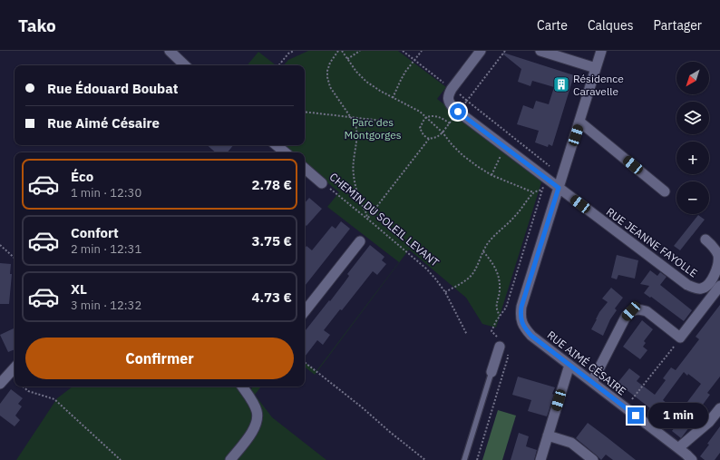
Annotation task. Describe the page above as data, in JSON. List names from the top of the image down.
{
  "streets": {
    "street": ["CHEMIN DU SOLEIL LEVANT", "RUE JEANNE FAYOLLE", "RUE AIMÉ CÉSAIRE"]
  },
  "crossings": [
    ["RUE JEANNE FAYOLLE", "RUE AIMÉ CÉSAIRE"]
  ],
  "parks": ["Parc des Montgorges"],
  "places": {
    "building": ["Résidence Caravelle"]
  },
  "north": "bottom left",
  "page": {
    "header": "Tako",
    "nav": ["Carte", "Calques", "Partager"],
    "map_buttons": ["+", "−"],
    "banner": ["Rue Édouard Boubat", "Rue Aimé Césaire"],
    "list": [
      {
        "name": "Éco",
        "note": "1 min · 12:30",
        "value": "2.78 €"
      },
      {
        "name": "Confort",
        "note": "2 min · 12:31",
        "value": "3.75 €"
      },
      {
        "name": "XL",
        "note": "3 min · 12:32",
        "value": "4.73 €"
      }
    ],
    "buttons": "Confirmer",
    "bubble": "1 min"
  }
}
